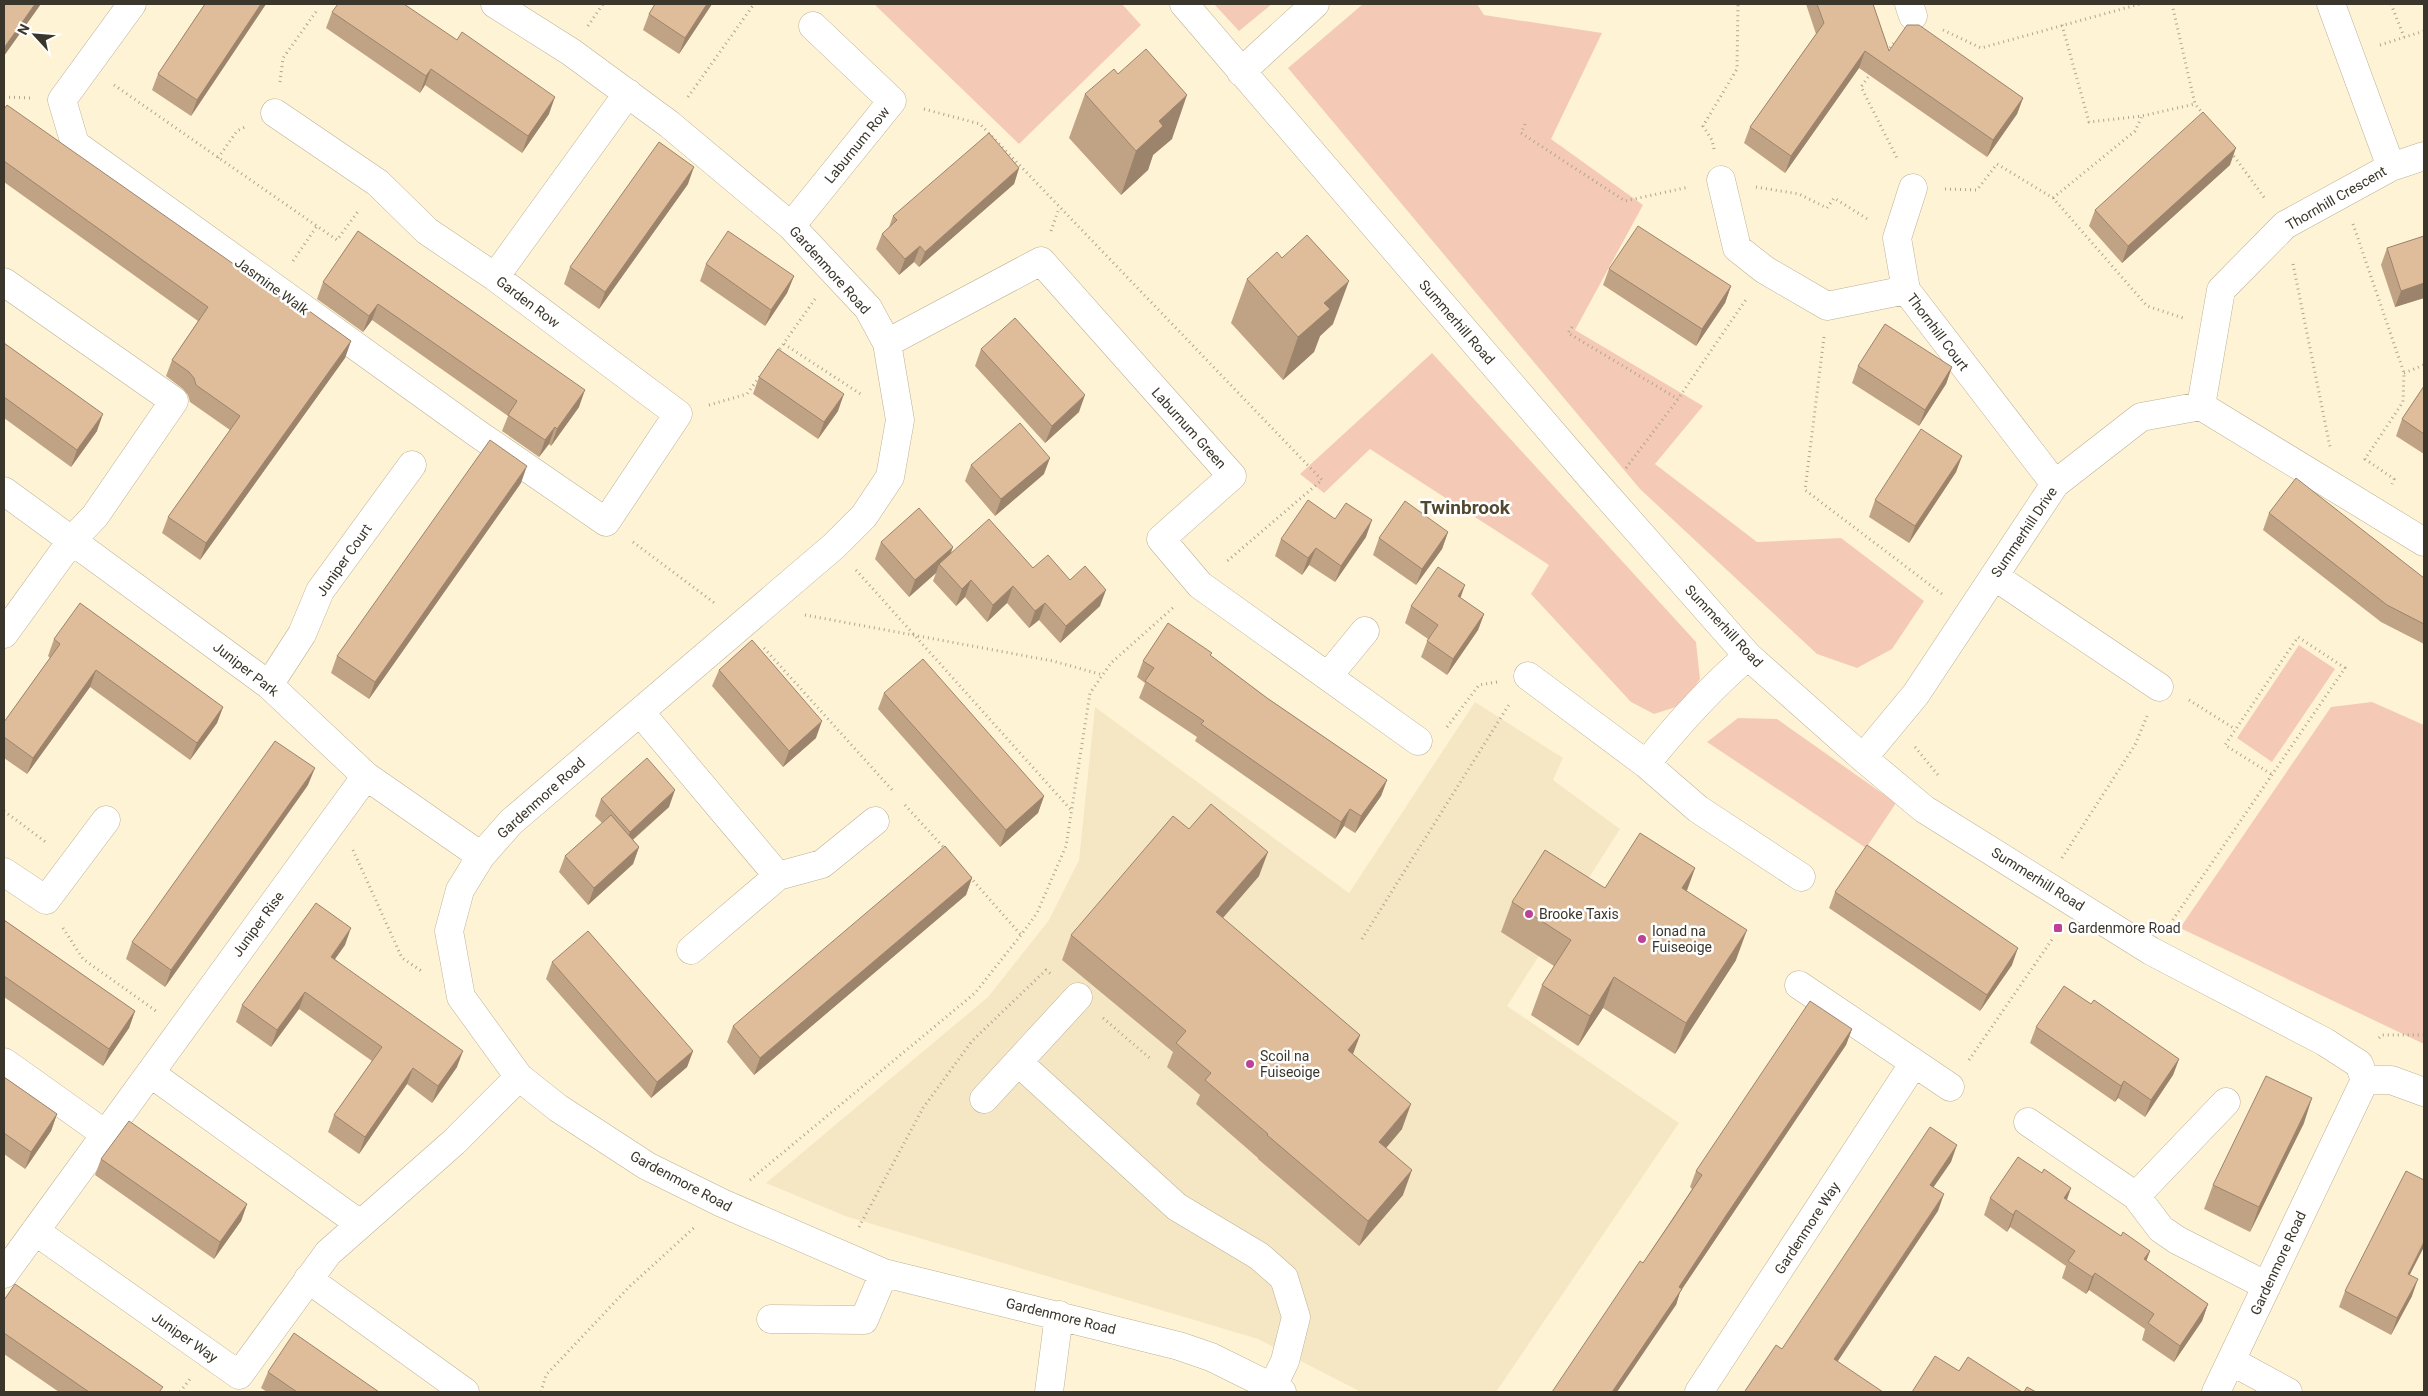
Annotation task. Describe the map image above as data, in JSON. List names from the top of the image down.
{
  "streets": {
    "street": [
      "Laburnum Row",
      "Thornhill Crescent",
      "Gardenmore Road",
      "Jasmine Walk",
      "Garden Row",
      "Summerhill Road",
      "Thornhill Court",
      "Laburnum Green",
      "Summerhill Drive",
      "Juniper Court",
      "Juniper Park",
      "Juniper Rise",
      "Gardenmore Way",
      "Juniper Way"
    ]
  },
  "crossings": [
    ["Laburnum Row", "Gardenmore Road"],
    ["Thornhill Crescent", "Summerhill Drive"],
    ["Gardenmore Road", "Summerhill Road"],
    ["Gardenmore Road", "Laburnum Green"],
    ["Gardenmore Road", "Juniper Park"],
    ["Gardenmore Road", "Juniper Way"],
    ["Summerhill Road", "Summerhill Drive"],
    ["Thornhill Court", "Summerhill Drive"],
    ["Juniper Court", "Juniper Park"],
    ["Juniper Park", "Juniper Rise"],
    ["Juniper Rise", "Juniper Way"]
  ],
  "districts": ["Twinbrook"],
  "places": {
    "other": ["Brooke Taxis", "Ionad na Fuiseoige", "Scoil na Fuiseoige"],
    "transit": ["Gardenmore Road"]
  },
  "north": "top left"
}
